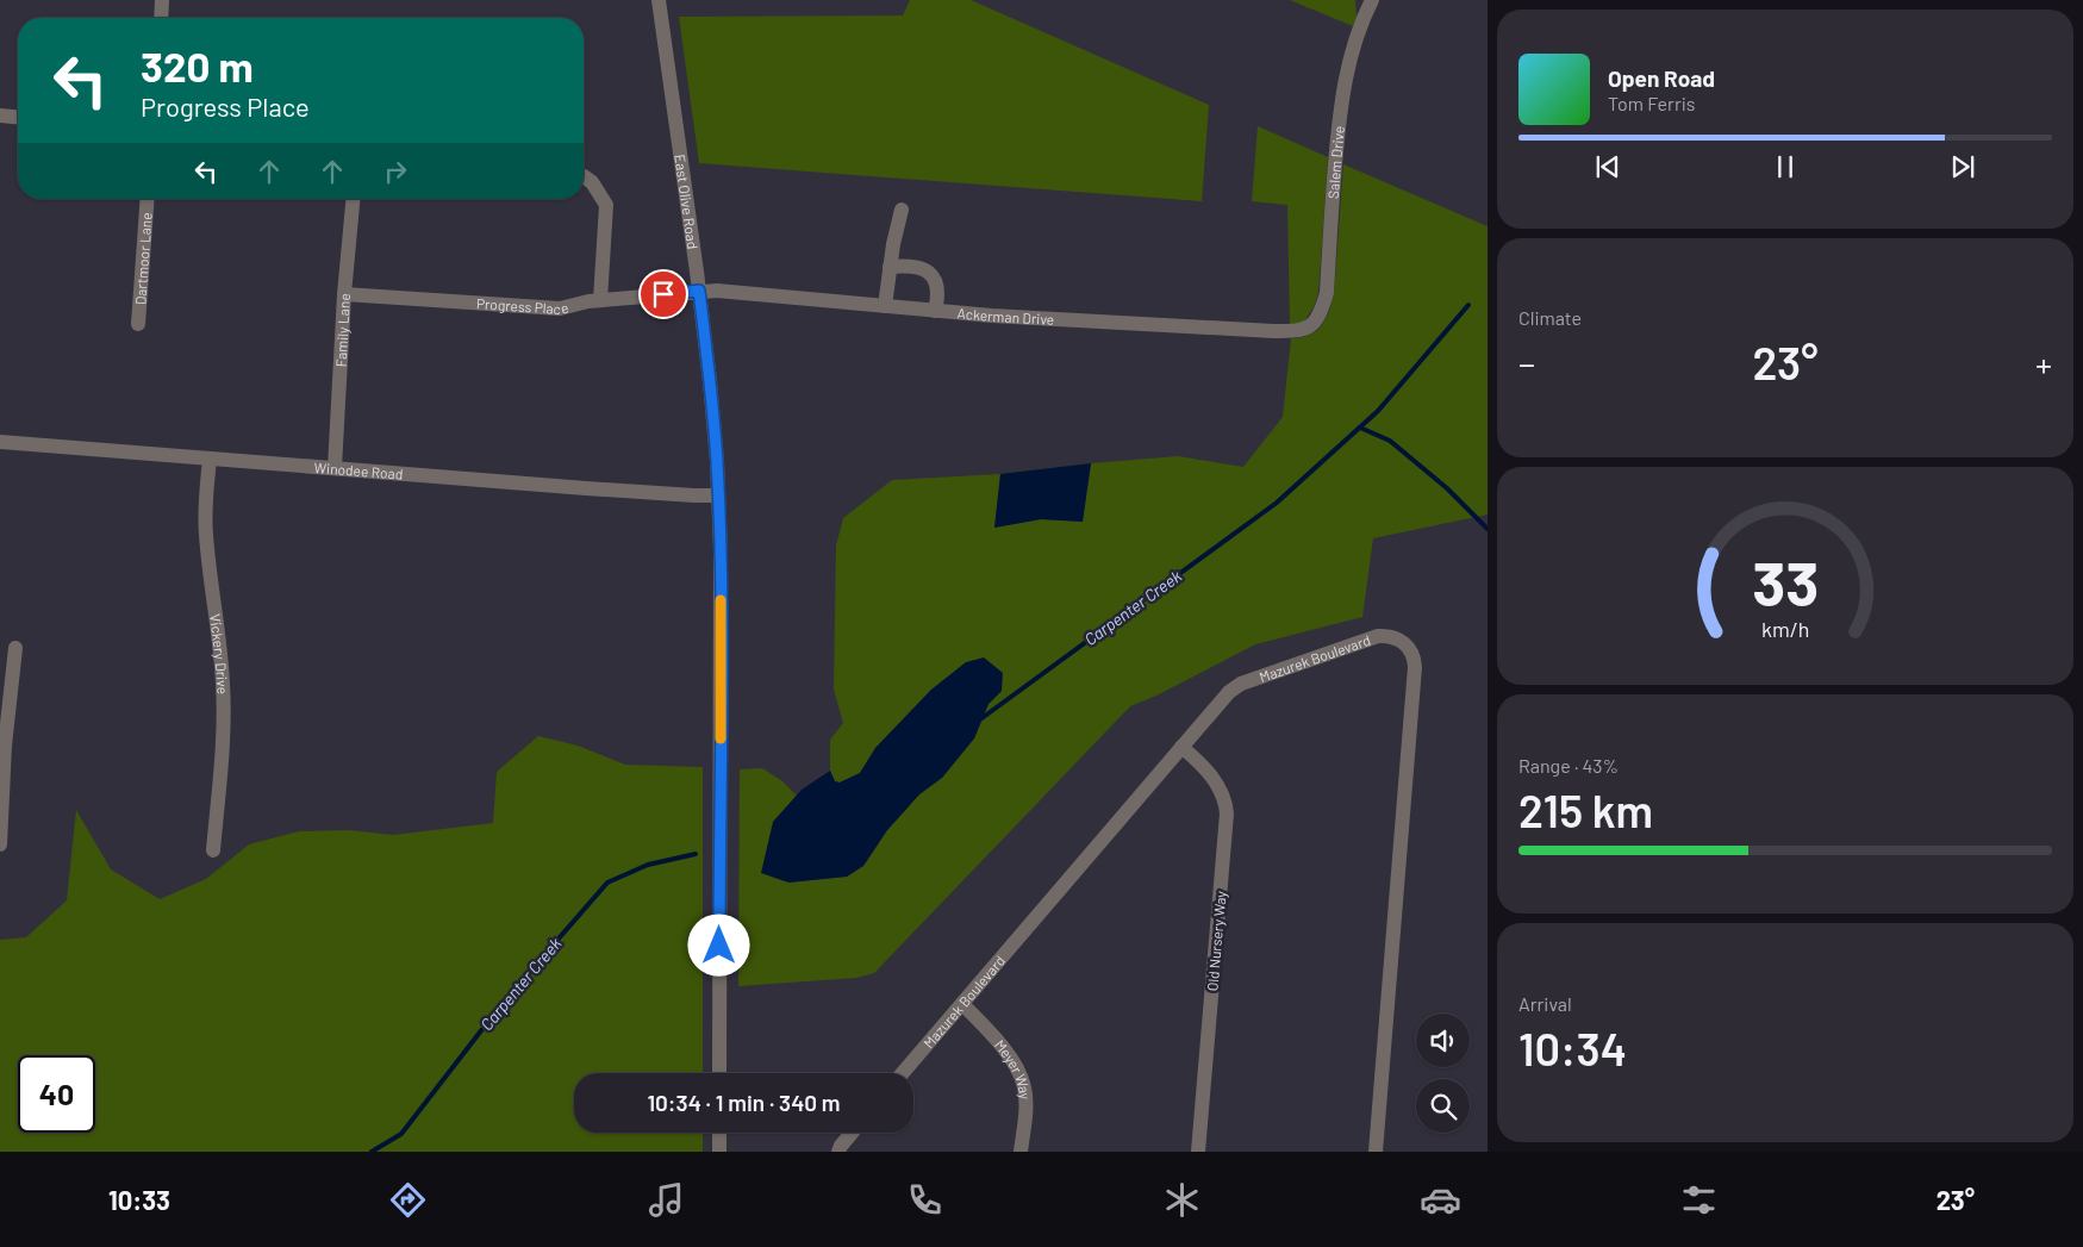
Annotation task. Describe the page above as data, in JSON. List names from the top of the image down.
{
  "streets": {
    "street": [
      "Salem Drive",
      "East Olive Road",
      "Dartmoor Lane",
      "Progress Place",
      "Ackerman Drive",
      "Family Lane",
      "Winodee Road",
      "Vickery Drive",
      "Mazurek Boulevard",
      "Old Nursery Way",
      "Meyer Way"
    ]
  },
  "crossings": [
    ["Salem Drive", "Ackerman Drive"],
    ["East Olive Road", "Progress Place"],
    ["East Olive Road", "Ackerman Drive"],
    ["East Olive Road", "Winodee Road"],
    ["Progress Place", "Ackerman Drive"],
    ["Progress Place", "Family Lane"],
    ["Family Lane", "Winodee Road"],
    ["Winodee Road", "Vickery Drive"],
    ["Mazurek Boulevard", "Old Nursery Way"],
    ["Mazurek Boulevard", "Meyer Way"]
  ],
  "water": ["Carpenter Creek"],
  "page": {
    "turn": ["320 m", "Progress Place"],
    "song": ["Open Road", "Tom Ferris"],
    "tile": [
      "Climate",
      ["Range · 43%", "215 km"],
      ["Arrival", "10:34"]
    ],
    "heat": ["−", "23°", "+"],
    "limit": "40",
    "trip": "10:34 · 1 min · 340 m",
    "tabs": ["10:33", "23°"],
    "gauge": ["33", "km/h"]
  }
}
